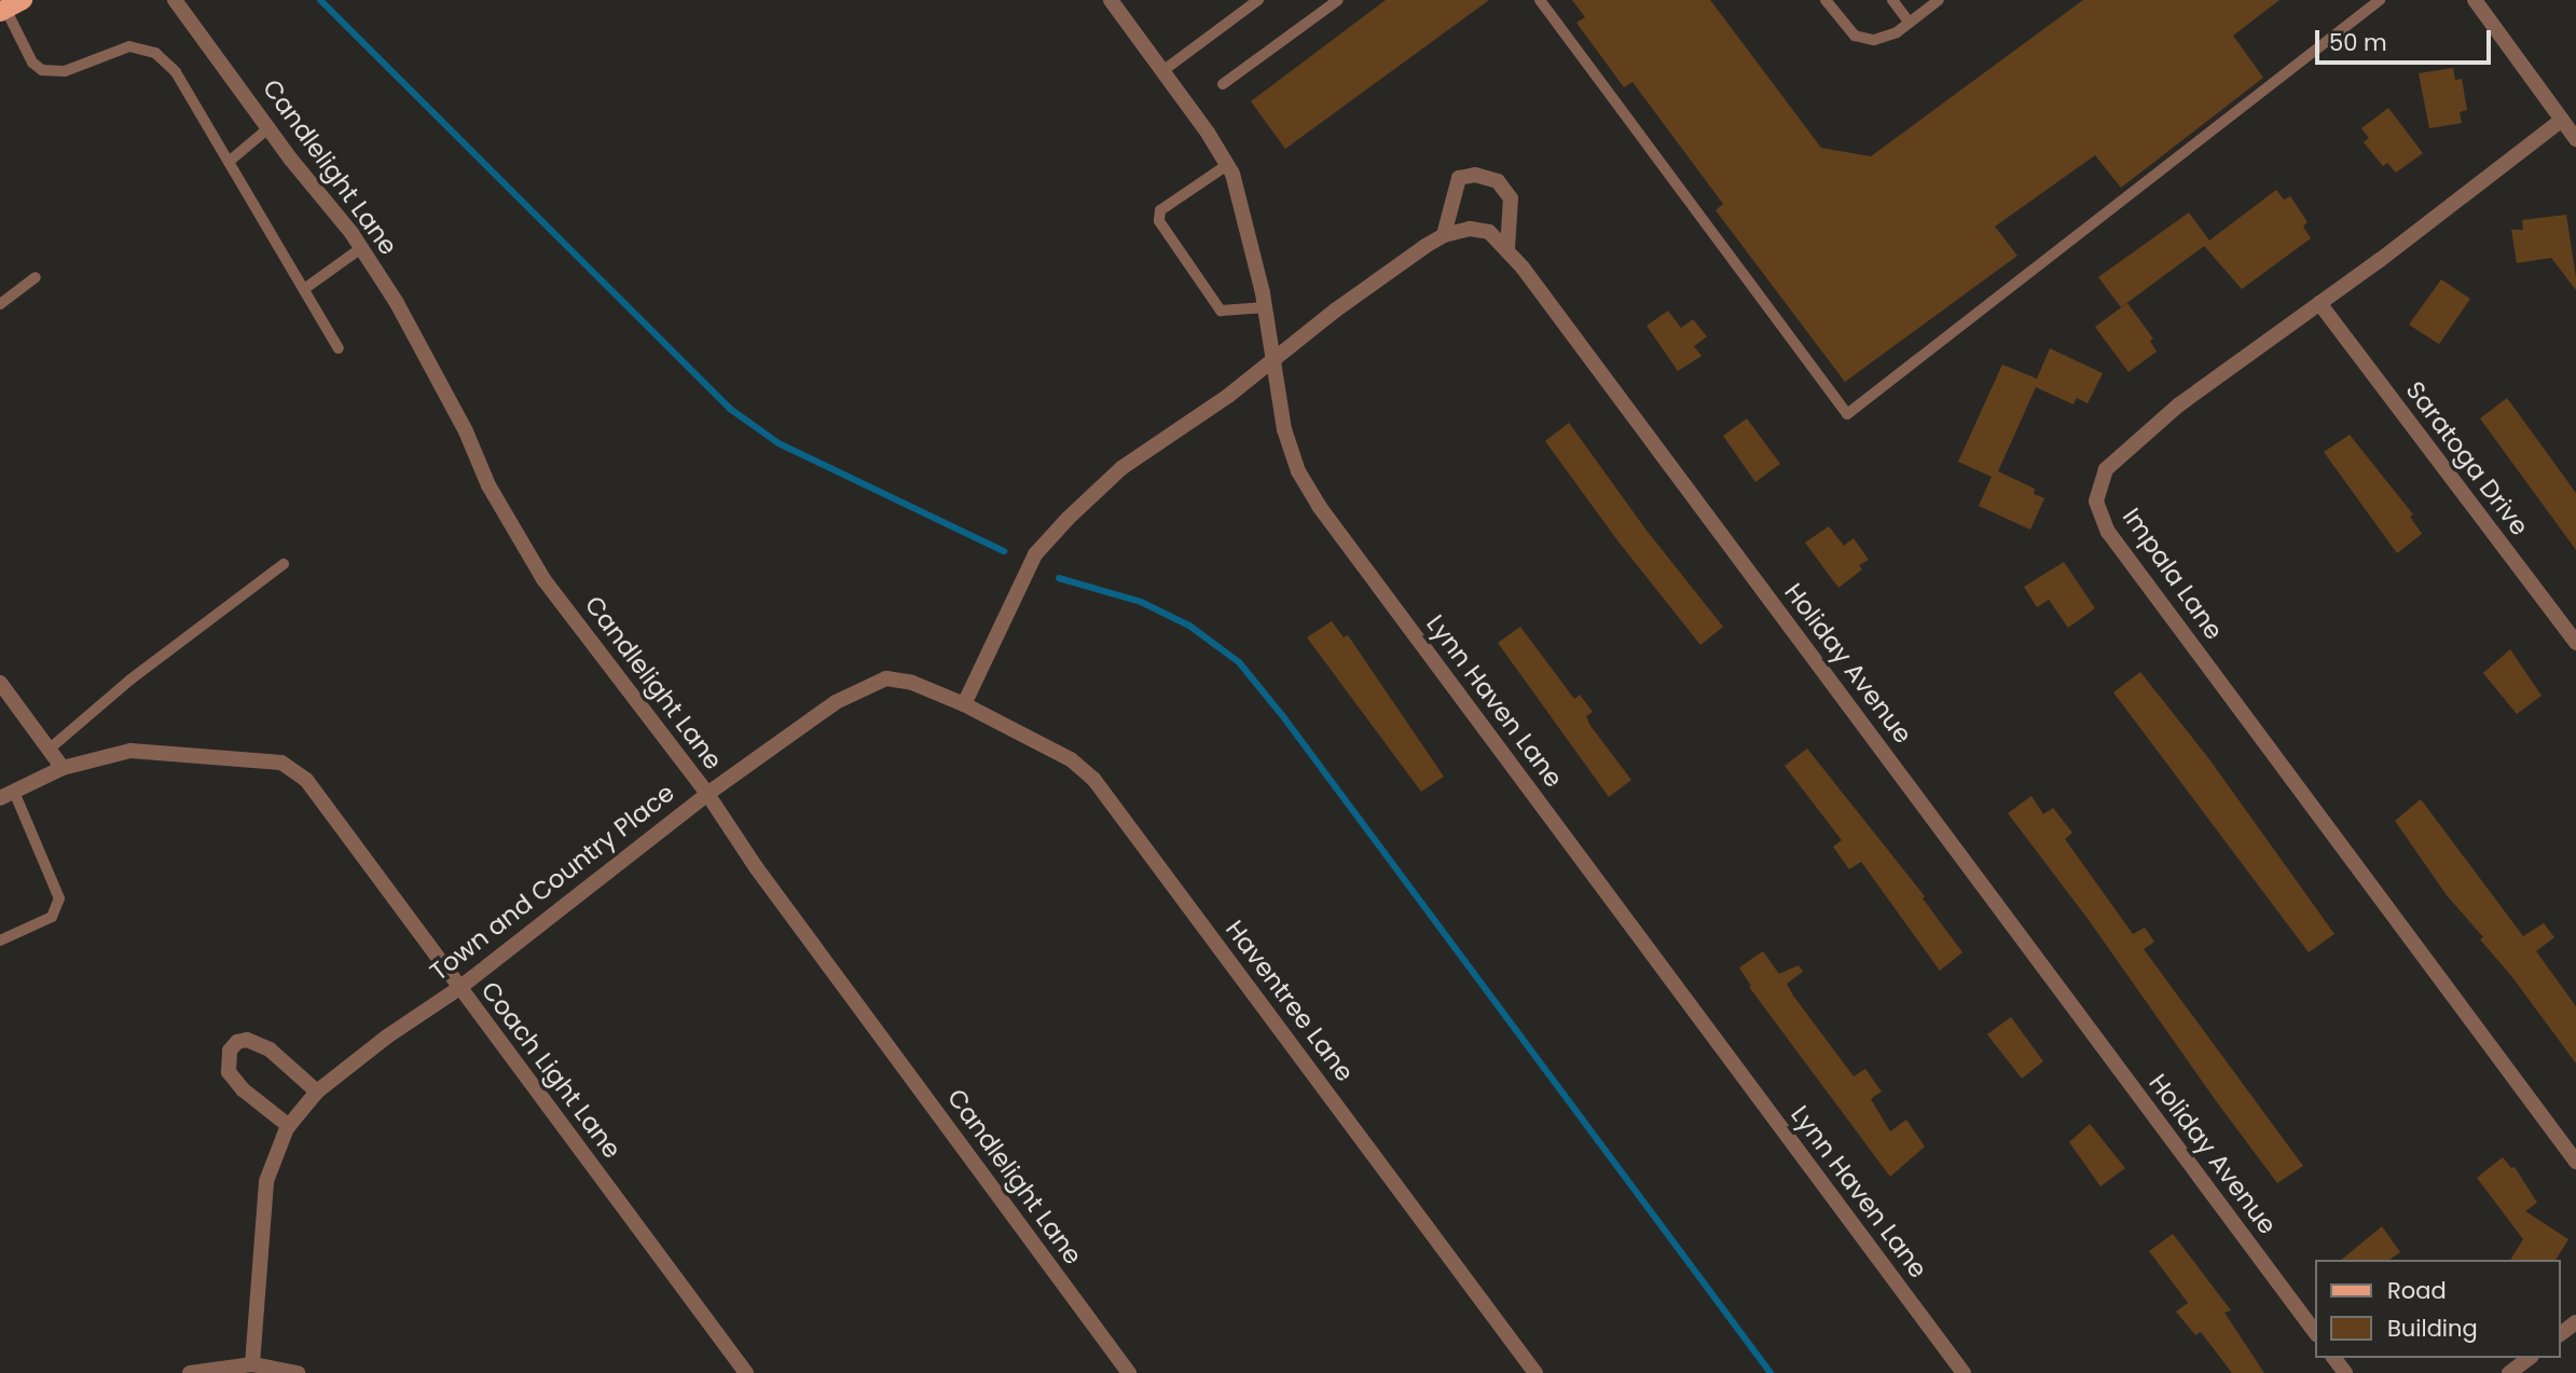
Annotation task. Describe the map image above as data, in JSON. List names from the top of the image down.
{
  "streets": {
    "street": [
      "Candlelight Lane",
      "Saratoga Drive",
      "Impala Lane",
      "Holiday Avenue",
      "Lynn Haven Lane",
      "Town and Country Place",
      "Haventree Lane",
      "Coach Light Lane"
    ]
  },
  "crossings": [
    ["Candlelight Lane", "Town and Country Place"],
    ["Saratoga Drive", "Impala Lane"],
    ["Holiday Avenue", "Lynn Haven Lane"],
    ["Town and Country Place", "Haventree Lane"],
    ["Town and Country Place", "Coach Light Lane"]
  ],
  "legend": ["Road", "Building"],
  "scale_bar": "50 m"
}
